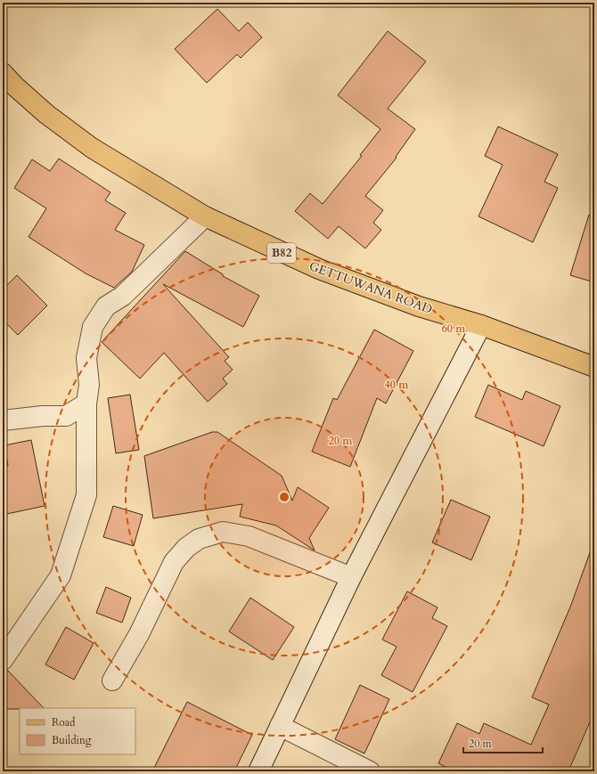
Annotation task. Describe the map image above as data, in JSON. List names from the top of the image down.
{
  "streets": {
    "main road": ["B82", "GETTUWANA ROAD"]
  },
  "legend": ["Road", "Building"],
  "scale_bar": "20 m",
  "rings": ["60 m", "40 m", "20 m"]
}
